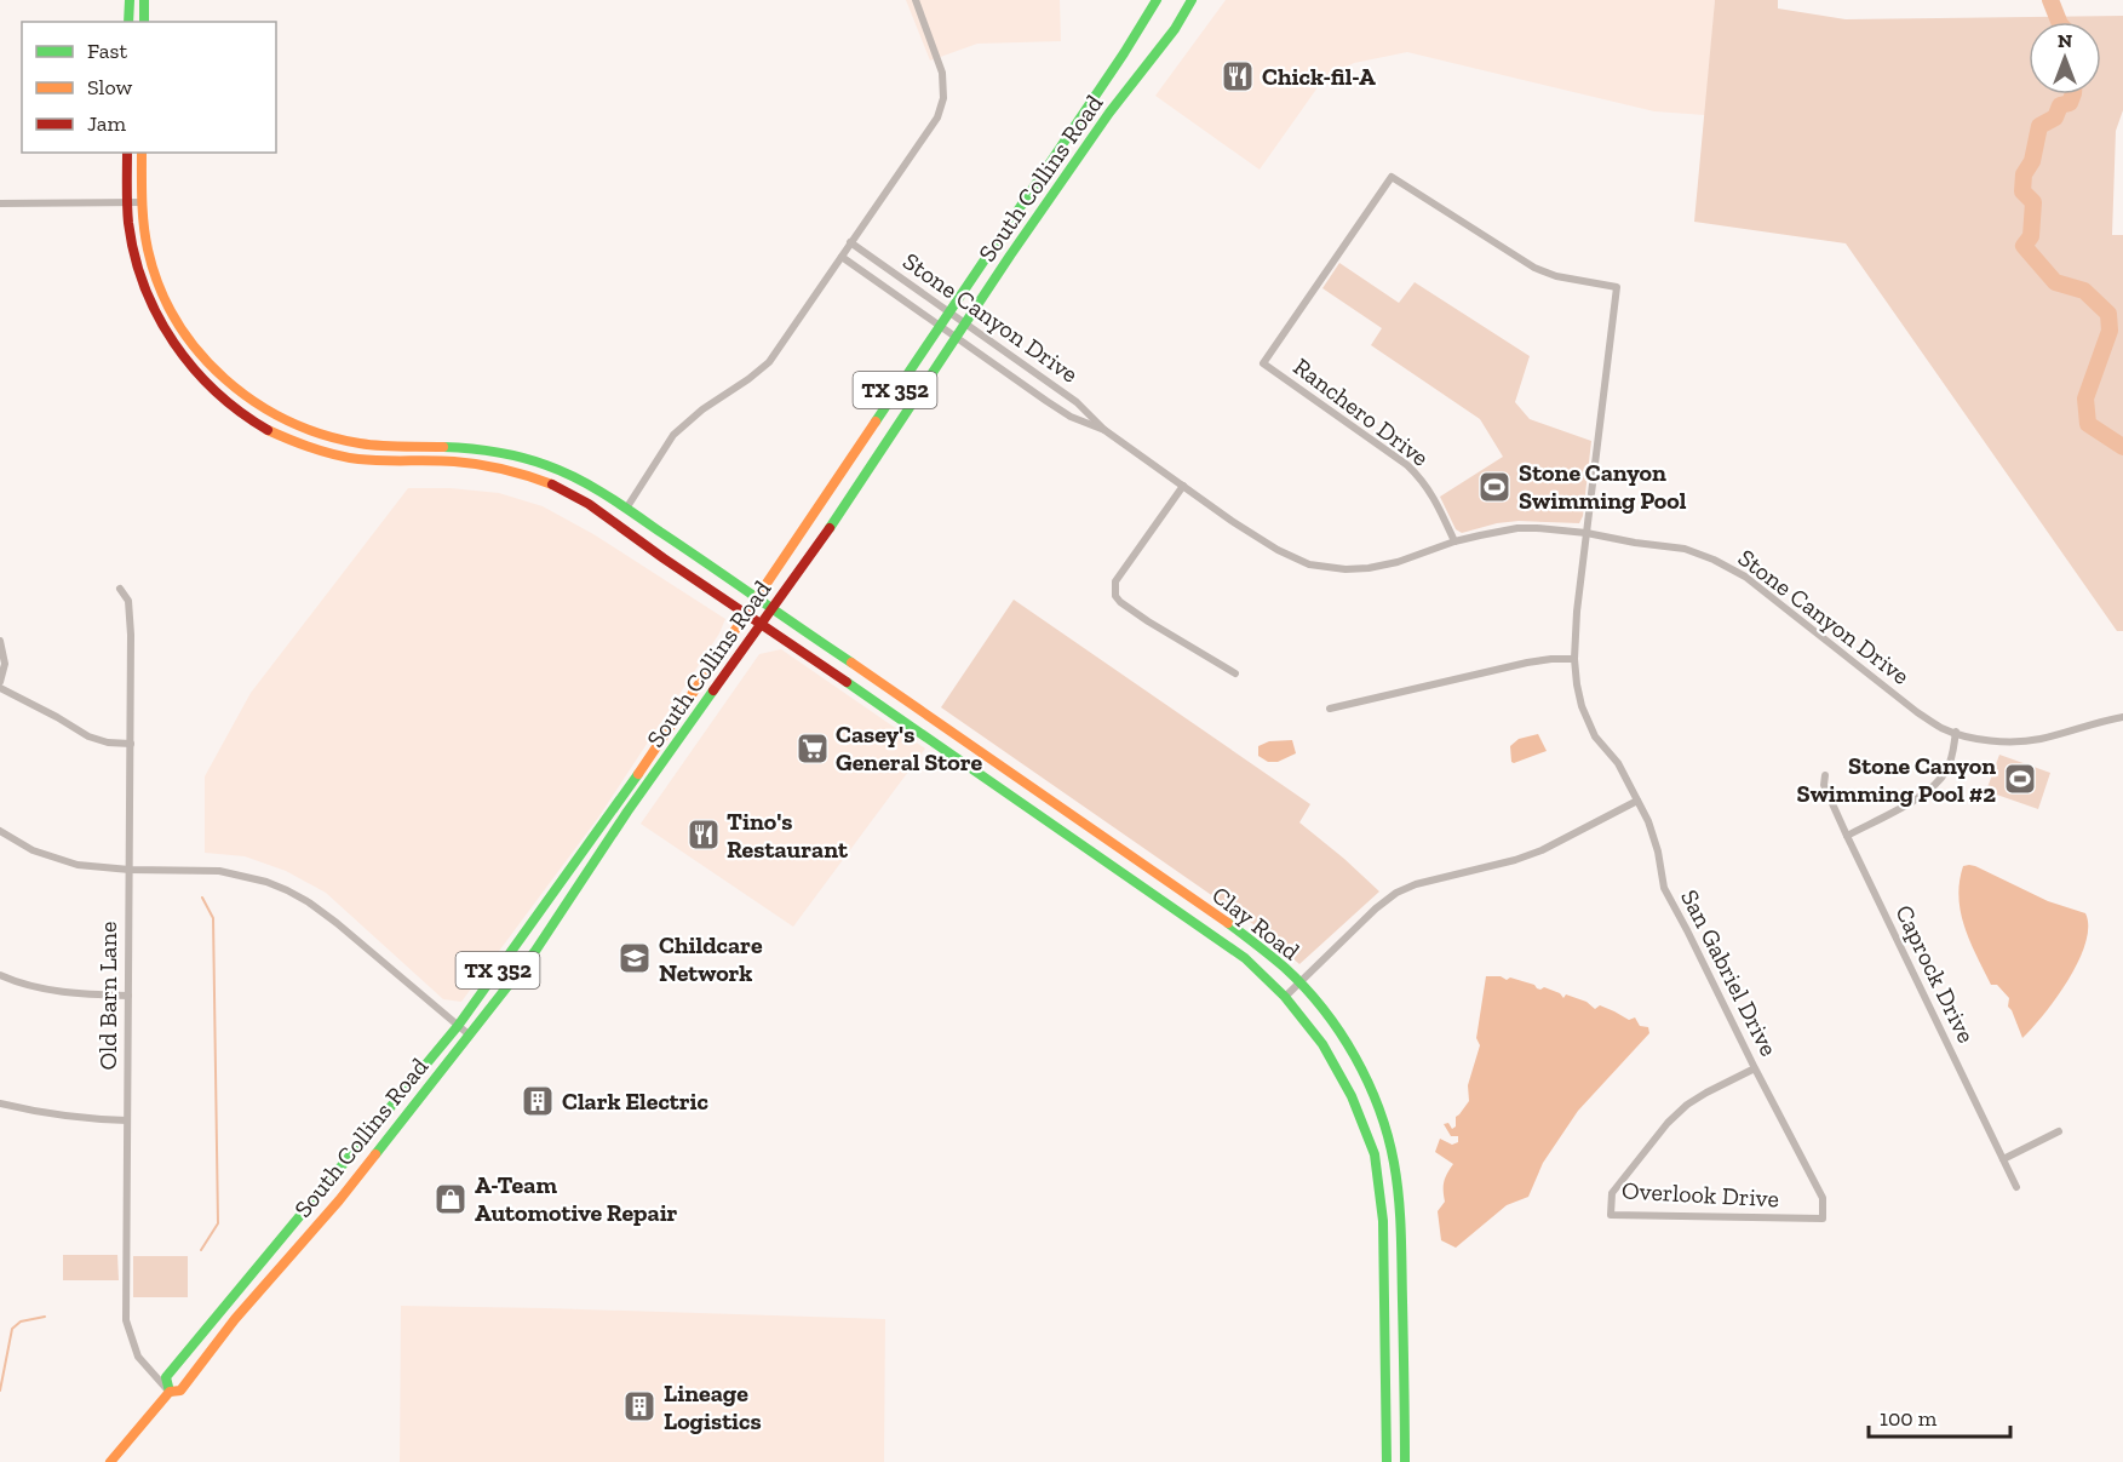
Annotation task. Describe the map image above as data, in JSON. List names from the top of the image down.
{
  "streets": {
    "main road": ["South Collins Road", "TX 352", "Clay Road"],
    "street": [
      "Stone Canyon Drive",
      "Ranchero Drive",
      "San Gabriel Drive",
      "Caprock Drive",
      "Old Barn Lane",
      "Overlook Drive"
    ]
  },
  "crossings": [
    ["South Collins Road", "Stone Canyon Drive"],
    ["South Collins Road", "TX 352"],
    ["South Collins Road", "Clay Road"],
    ["South Collins Road", "Old Barn Lane"],
    ["Stone Canyon Drive", "Ranchero Drive"],
    ["Stone Canyon Drive", "San Gabriel Drive"],
    ["TX 352", "Old Barn Lane"],
    ["Ranchero Drive", "San Gabriel Drive"],
    ["San Gabriel Drive", "Overlook Drive"]
  ],
  "places": {
    "restaurant": ["Chick-fil-A", "Tino's Restaurant"],
    "sports": ["Stone Canyon Swimming Pool", "Stone Canyon Swimming Pool #2"],
    "supermarket": ["Casey's General Store"],
    "school or university": ["Childcare Network"],
    "building": ["Clark Electric", "Lineage Logistics"],
    "shop": ["A-Team Automotive Repair"]
  },
  "legend": ["Fast", "Slow", "Jam"],
  "scale_bar": "100 m",
  "north": "top"
}
